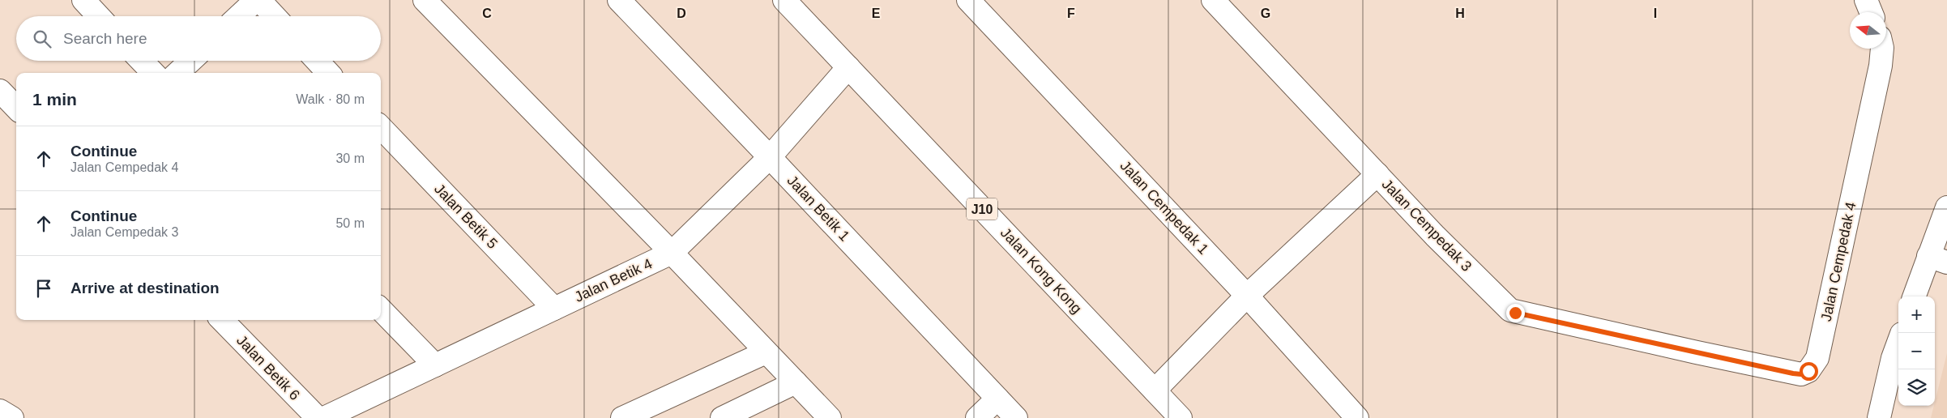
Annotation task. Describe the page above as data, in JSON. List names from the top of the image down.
{
  "streets": {
    "street": [
      "Jalan Cempedak 1",
      "Jalan Betik 1",
      "J10",
      "Jalan Betik 5",
      "Jalan Cempedak 3",
      "Jalan Cempedak 4",
      "Jalan Kong Kong",
      "Jalan Betik 4",
      "Jalan Betik 6"
    ]
  },
  "crossings": [
    ["Jalan Betik 1", "Jalan Betik 4"],
    ["Jalan Betik 5", "Jalan Betik 4"],
    ["Jalan Cempedak 3", "Jalan Cempedak 4"],
    ["Jalan Kong Kong", "Jalan Betik 4"]
  ],
  "north": "left",
  "page": {
    "search": "Search here",
    "heading": ["1 min", "Walk · 80 m"],
    "list": [
      ["Continue", "Jalan Cempedak 4", "30 m"],
      ["Continue", "Jalan Cempedak 3", "50 m"],
      "Arrive at destination"
    ],
    "map_buttons": ["+", "−"]
  },
  "grid": {
    "columns": [
      "C",
      "D",
      "E",
      "F",
      "G",
      "H",
      "I"
    ]
  }
}
